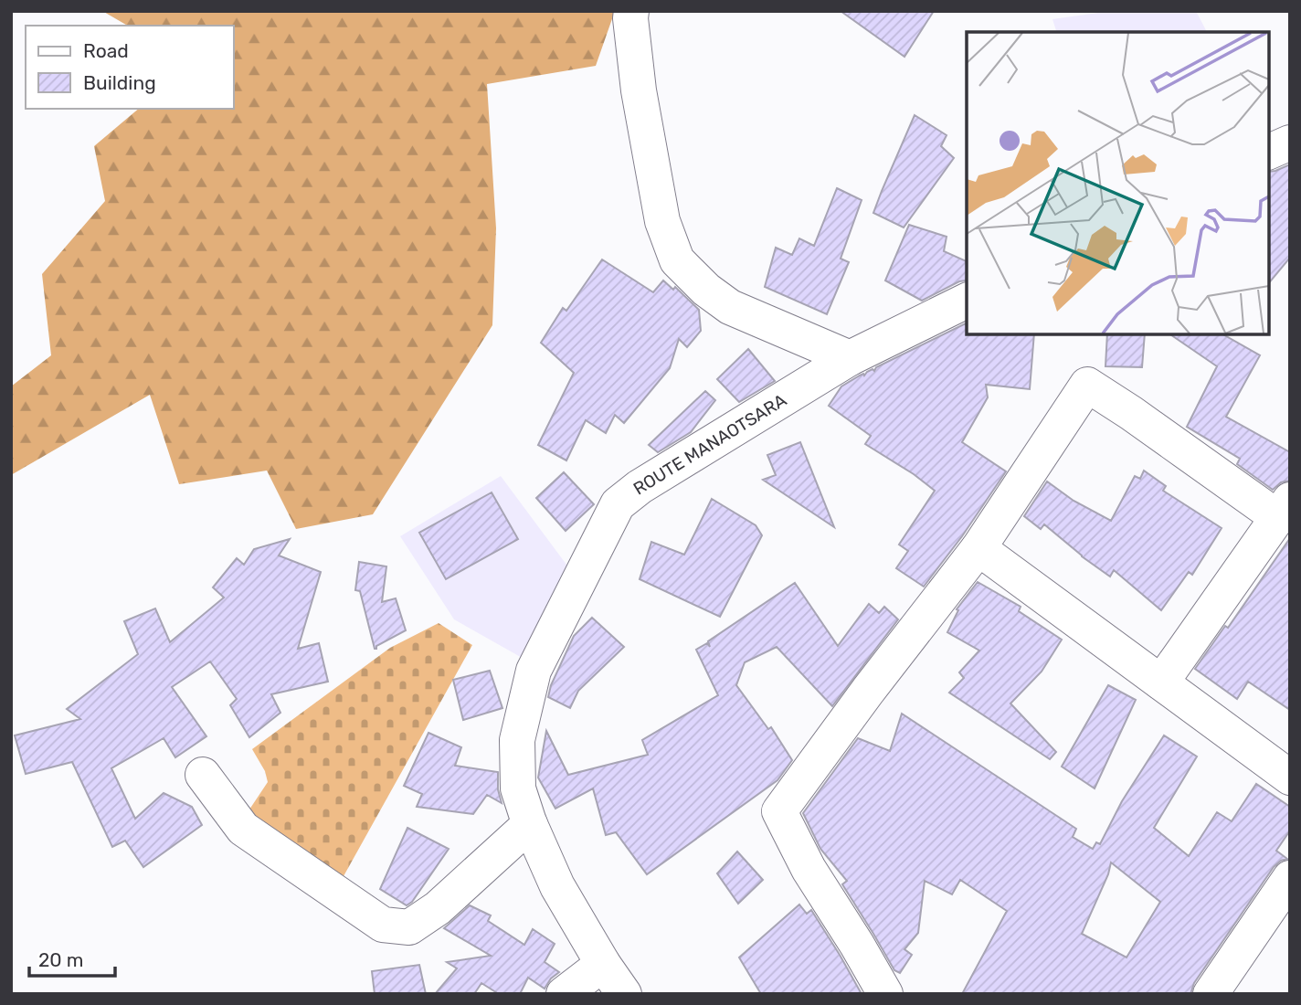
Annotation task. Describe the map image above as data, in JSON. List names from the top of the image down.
{
  "streets": {
    "street": ["ROUTE MANAOTSARA"]
  },
  "legend": ["Road", "Building"],
  "scale_bar": "20 m"
}
